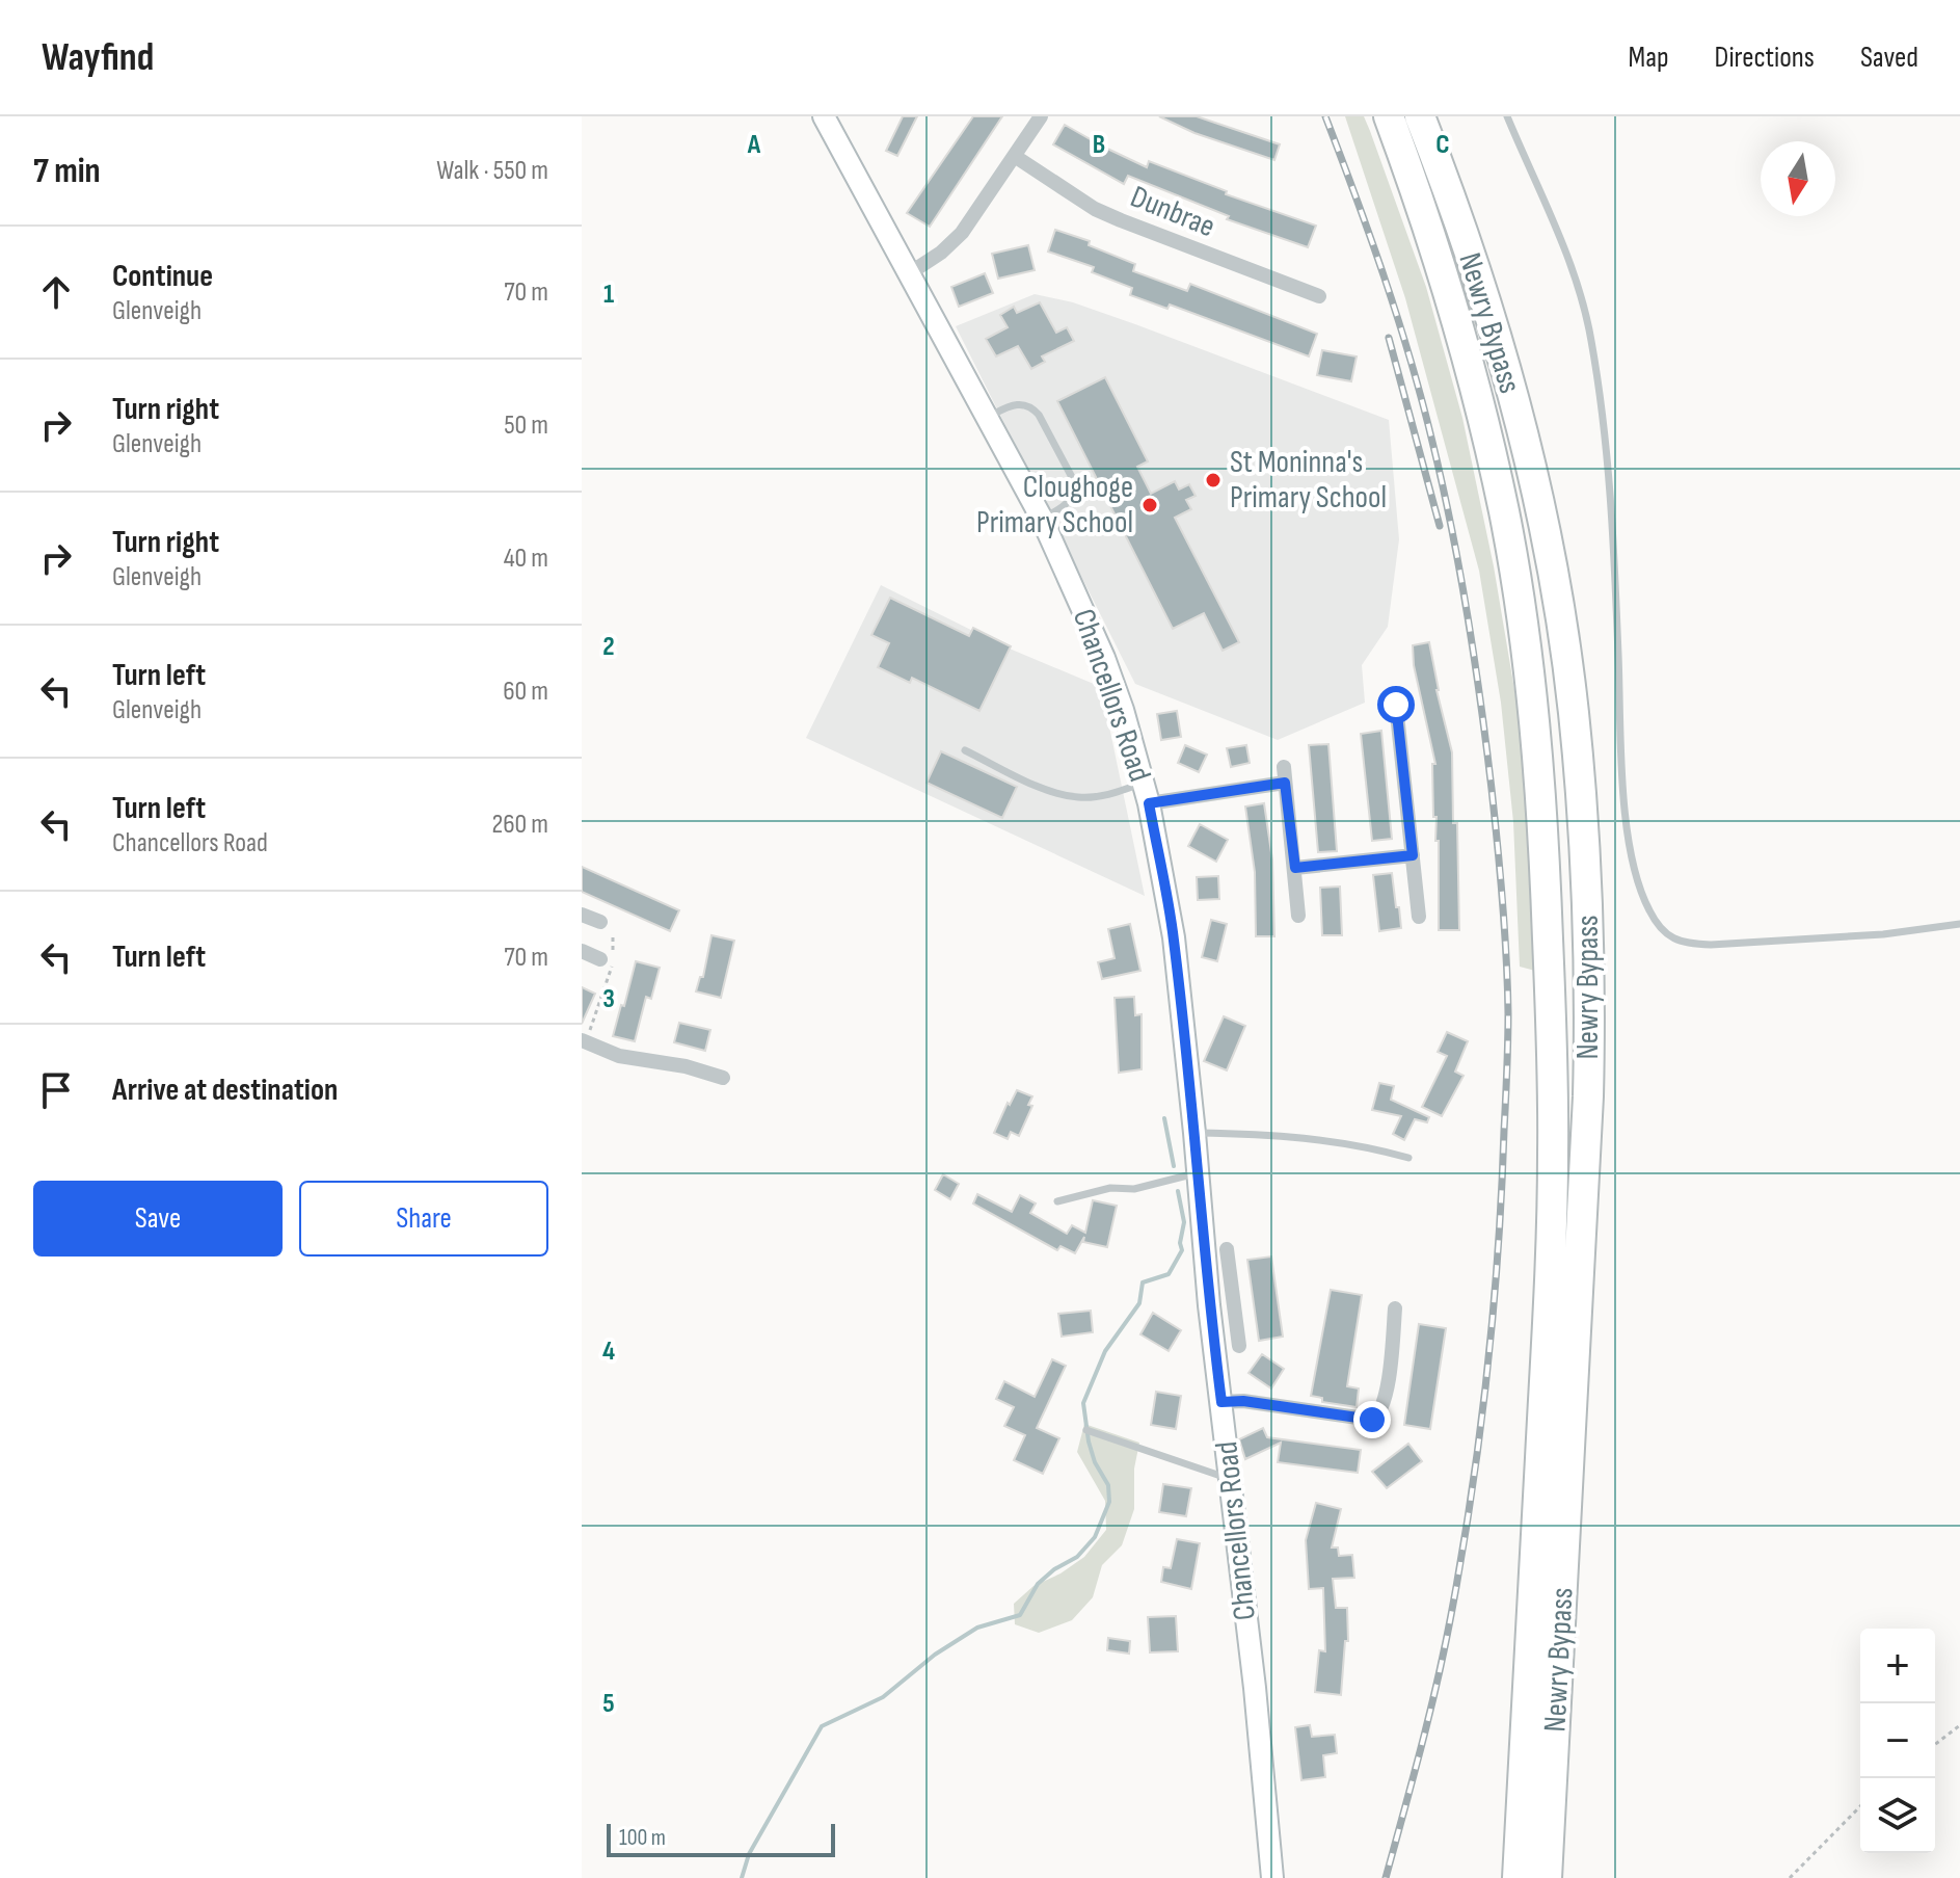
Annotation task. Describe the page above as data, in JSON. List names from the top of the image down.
{
  "streets": {
    "highway": ["Newry Bypass"],
    "street": ["Dunbrae", "Chancellors Road"]
  },
  "places": ["St Moninna's Primary School", "Cloughoge Primary School"],
  "scale_bar": "100 m",
  "north": "bottom",
  "page": {
    "header": "Wayfind",
    "nav": ["Map", "Directions", "Saved"],
    "heading": ["7 min", "Walk · 550 m"],
    "list": [
      ["Continue", "Glenveigh", "70 m"],
      ["Turn right", "Glenveigh", "50 m"],
      ["Turn right", "Glenveigh", "40 m"],
      ["Turn left", "Glenveigh", "60 m"],
      ["Turn left", "Chancellors Road", "260 m"],
      ["Turn left", "70 m"],
      "Arrive at destination"
    ],
    "buttons": ["Save", "Share"],
    "map_buttons": ["+", "−"],
    "scale": "100 m"
  },
  "grid": {
    "columns": ["A", "B", "C"],
    "rows": [
      "1",
      "2",
      "3",
      "4",
      "5"
    ]
  }
}
